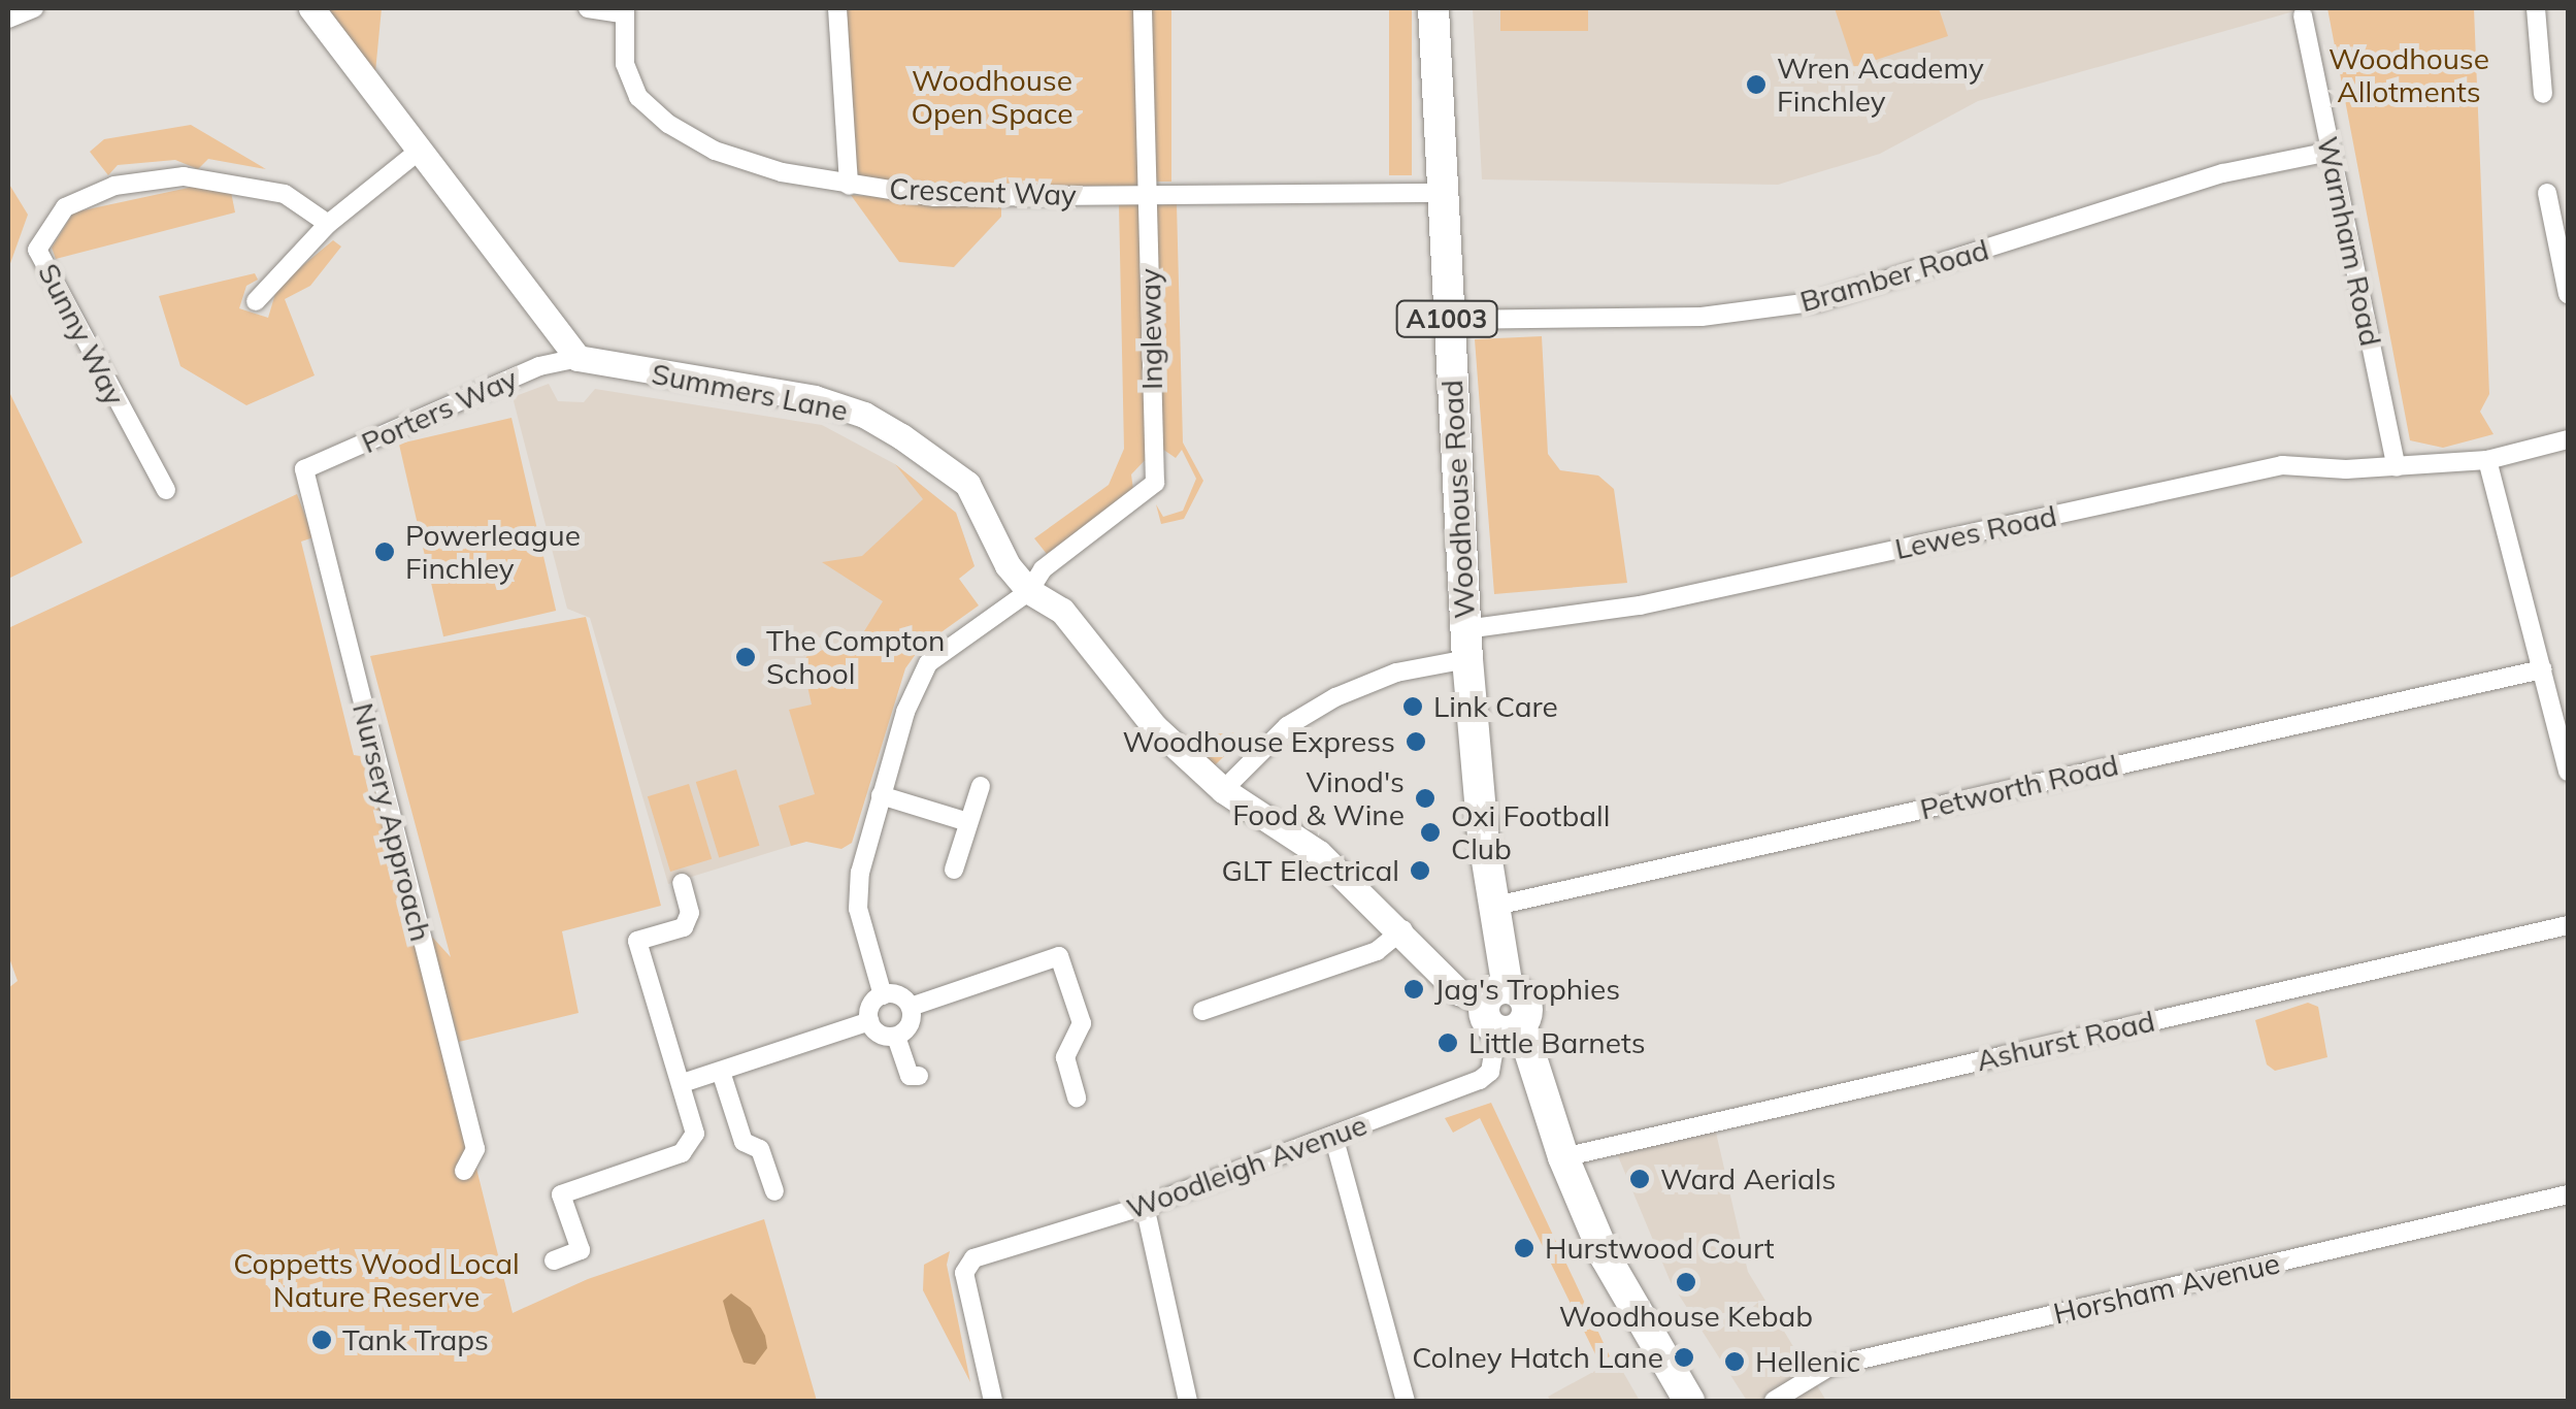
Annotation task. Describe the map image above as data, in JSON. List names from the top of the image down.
{
  "streets": {
    "main road": ["A1003", "Woodhouse Road"],
    "street": [
      "Crescent Way",
      "Warnham Road",
      "Bramber Road",
      "Ingleway",
      "Sunny Way",
      "Summers Lane",
      "Porters Way",
      "Lewes Road",
      "Petworth Road",
      "Nursery Approach",
      "Ashurst Road",
      "Woodleigh Avenue",
      "Horsham Avenue"
    ]
  },
  "crossings": [
    ["Crescent Way", "Ingleway"],
    ["Crescent Way", "Woodhouse Road"],
    ["Warnham Road", "Bramber Road"],
    ["Warnham Road", "Lewes Road"],
    ["Bramber Road", "Woodhouse Road"],
    ["Ingleway", "Summers Lane"],
    ["Summers Lane", "Porters Way"],
    ["Summers Lane", "Woodhouse Road"],
    ["Summers Lane", "Lewes Road"],
    ["Summers Lane", "Woodleigh Avenue"],
    ["Porters Way", "Nursery Approach"],
    ["Woodhouse Road", "Lewes Road"],
    ["Woodhouse Road", "Petworth Road"],
    ["Woodhouse Road", "Ashurst Road"],
    ["Woodhouse Road", "Woodleigh Avenue"]
  ],
  "parks": ["Woodhouse Allotments", "Woodhouse Open Space", "Coppetts Wood Local Nature Reserve"],
  "places": [
    "Wren Academy Finchley",
    "Powerleague Finchley",
    "The Compton School",
    "Link Care",
    "Woodhouse Express",
    "Vinod's Food & Wine",
    "Oxi Football Club",
    "GLT Electrical",
    "Jag's Trophies",
    "Little Barnets",
    "Ward Aerials",
    "Hurstwood Court",
    "Woodhouse Kebab",
    "Tank Traps",
    "Colney Hatch Lane",
    "Hellenic"
  ]
}
